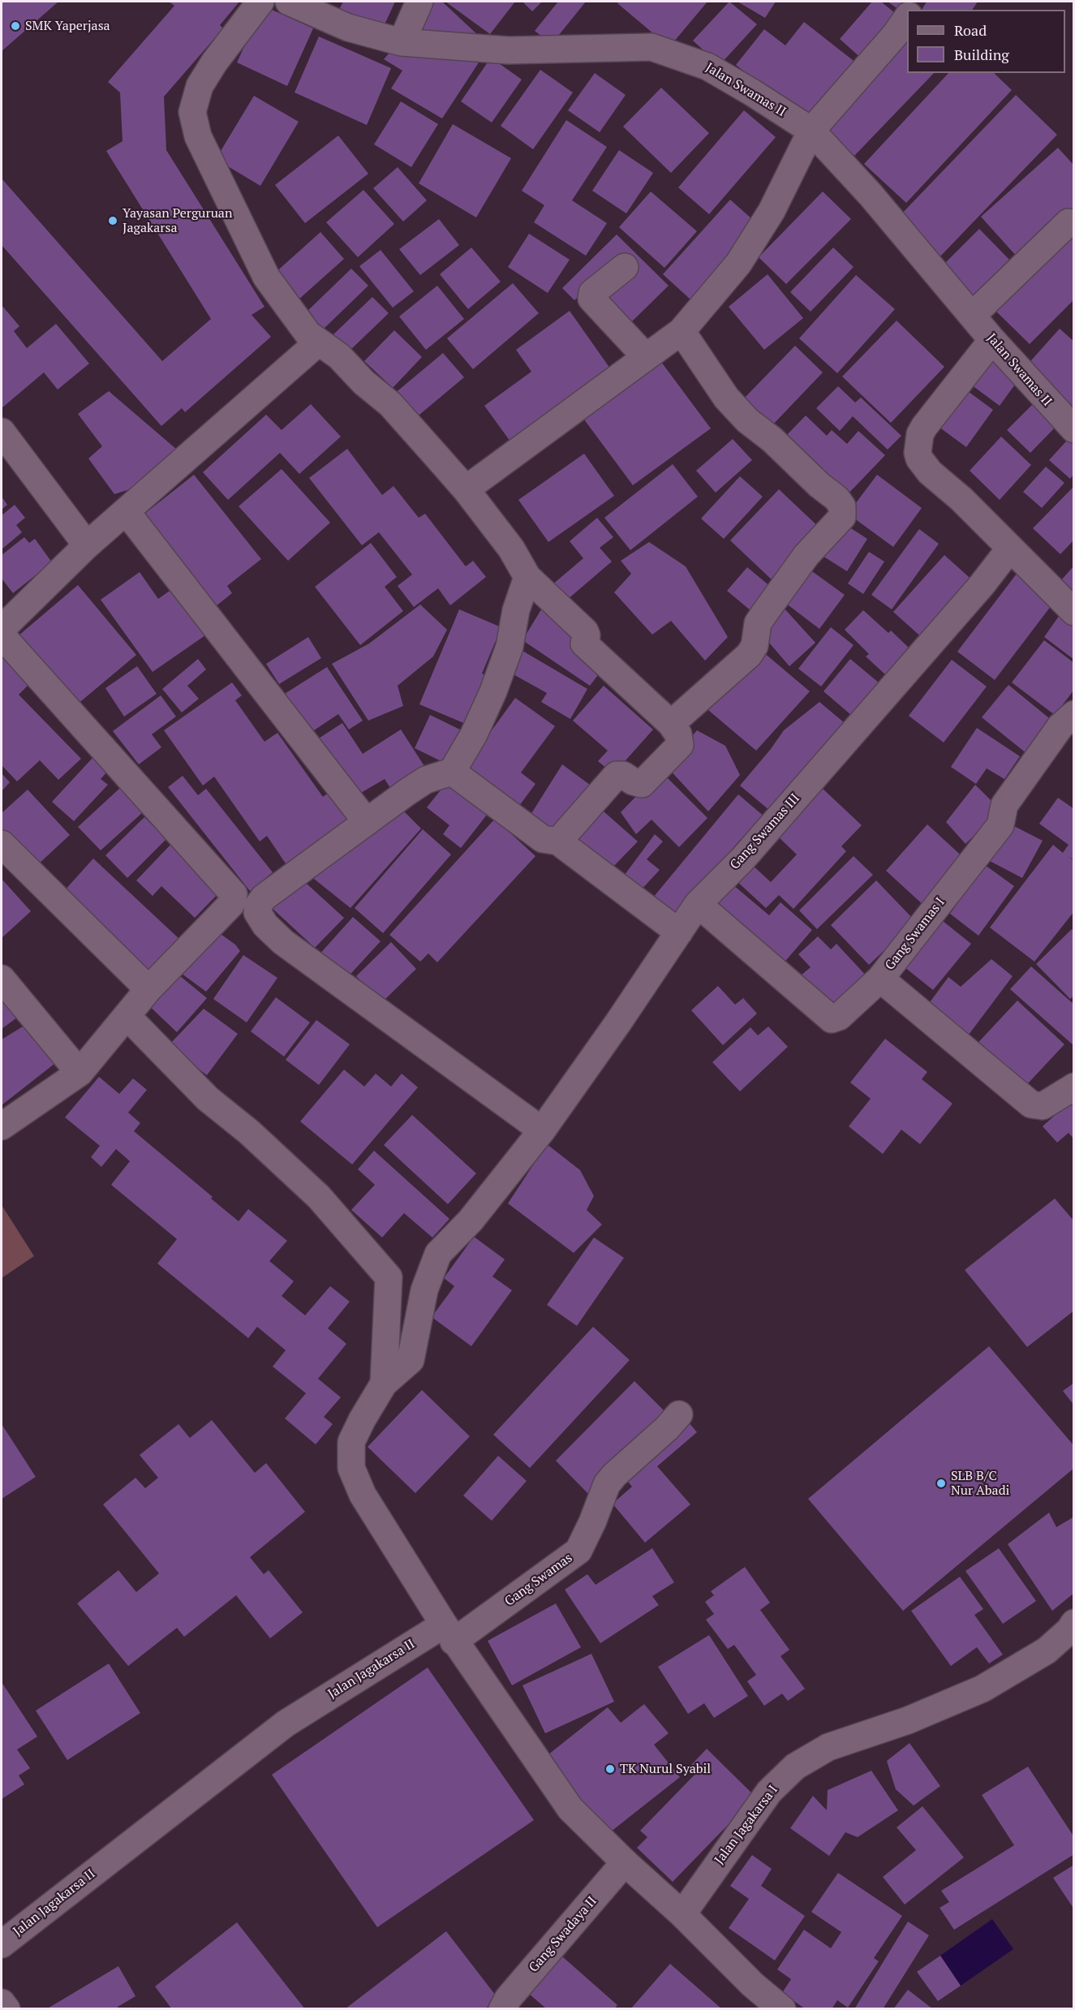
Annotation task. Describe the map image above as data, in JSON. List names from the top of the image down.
{
  "streets": {
    "street": [
      "Jalan Swamas II",
      "Gang Swamas III",
      "Gang Swamas I",
      "Gang Swamas",
      "Jalan Jagakarsa II",
      "Jalan Jagakarsa I",
      "Gang Swadaya II"
    ]
  },
  "crossings": [
    ["Gang Swamas", "Jalan Jagakarsa II"]
  ],
  "places": [
    "SMK Yaperjasa",
    "Yayasan Perguruan Jagakarsa",
    "SLB B/C Nur Abadi",
    "TK Nurul Syabil"
  ],
  "legend": ["Road", "Building"]
}
